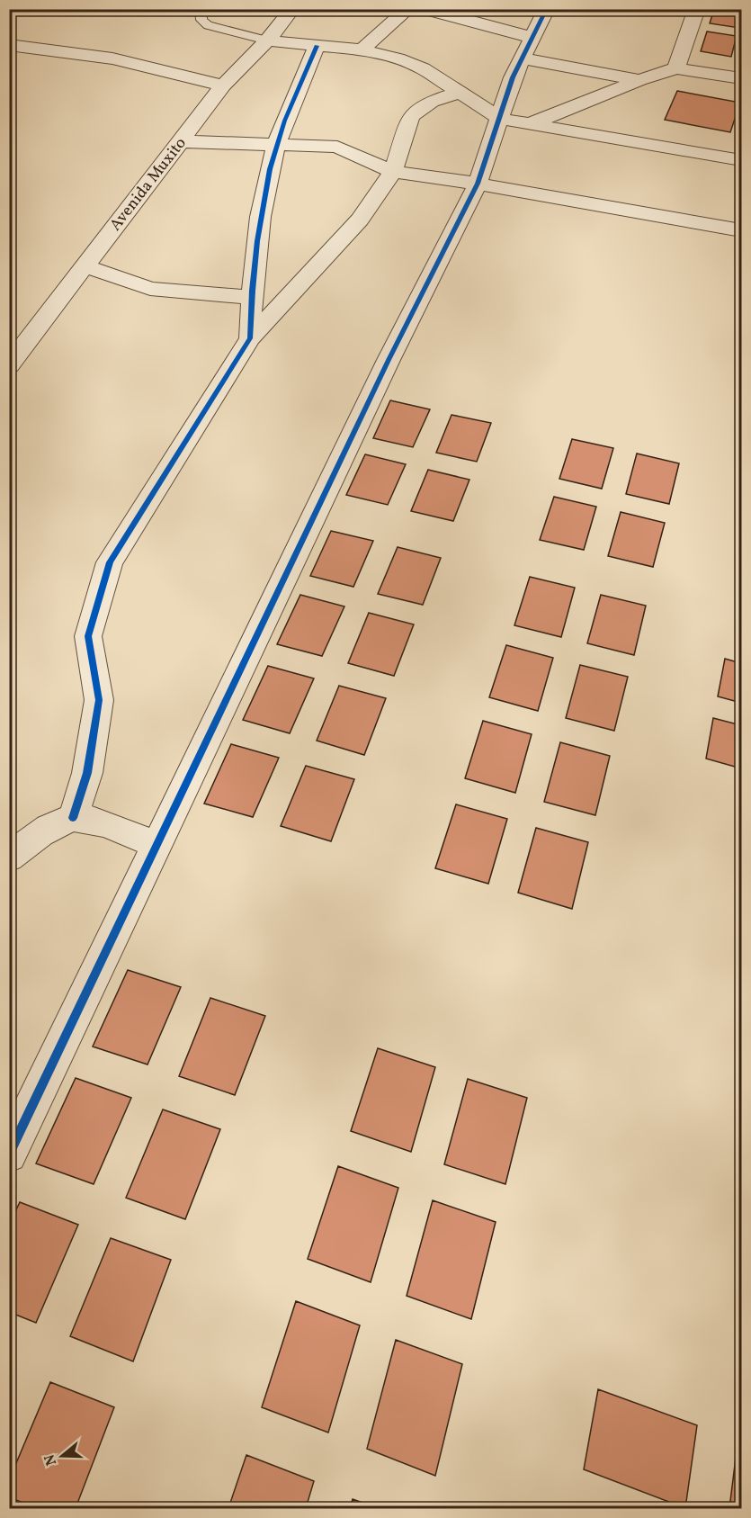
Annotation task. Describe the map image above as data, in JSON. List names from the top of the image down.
{
  "streets": {
    "street": ["Avenida Muxito"]
  },
  "north": "left"
}
